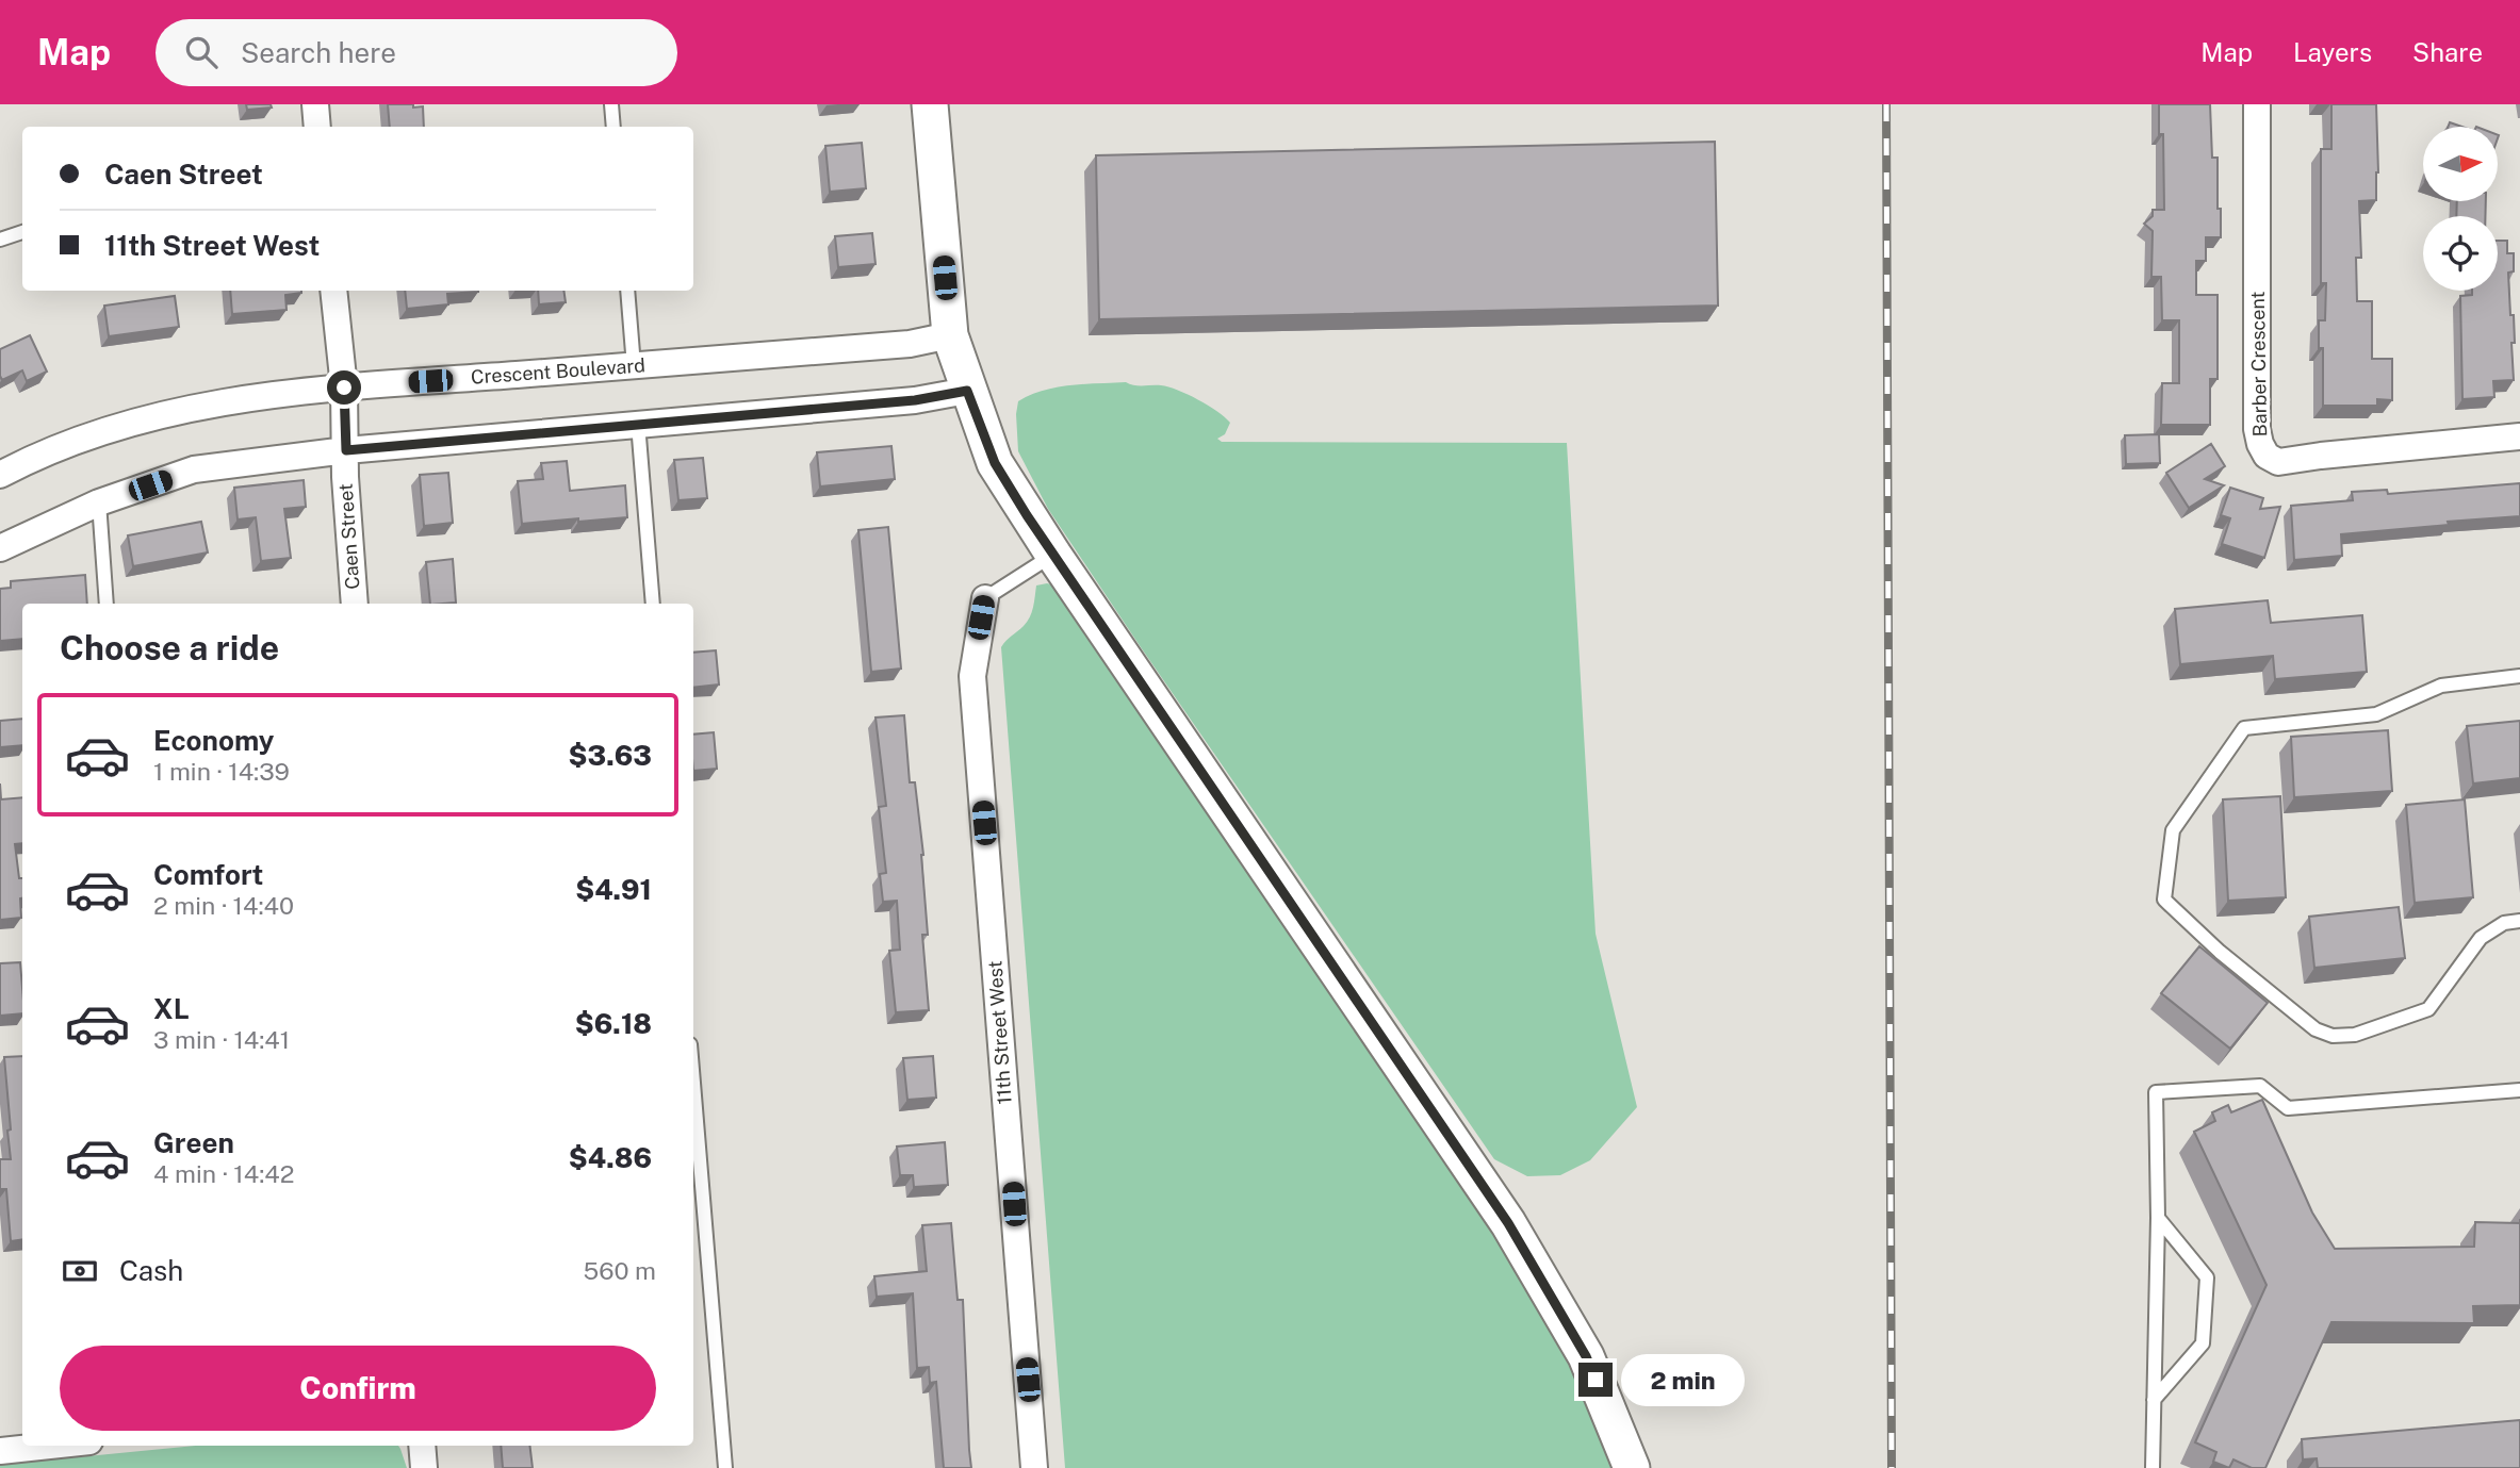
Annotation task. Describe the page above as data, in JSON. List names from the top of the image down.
{
  "streets": {
    "street": [
      "Barber Crescent",
      "Crescent Boulevard",
      "Caen Street",
      "11th Street West"
    ]
  },
  "crossings": [
    ["Crescent Boulevard", "Caen Street"]
  ],
  "north": "right",
  "page": {
    "header": "Map",
    "search": "Search here",
    "nav": ["Map", "Layers", "Share"],
    "banner": ["Caen Street", "11th Street West"],
    "heading": "Choose a ride",
    "list": [
      {
        "name": "Economy",
        "note": "1 min · 14:39",
        "value": "$3.63"
      },
      {
        "name": "Comfort",
        "note": "2 min · 14:40",
        "value": "$4.91"
      },
      {
        "name": "XL",
        "note": "3 min · 14:41",
        "value": "$6.18"
      },
      {
        "name": "Green",
        "note": "4 min · 14:42",
        "value": "$4.86"
      }
    ],
    "pay": ["Cash", "560 m"],
    "buttons": "Confirm",
    "bubble": "2 min"
  }
}
